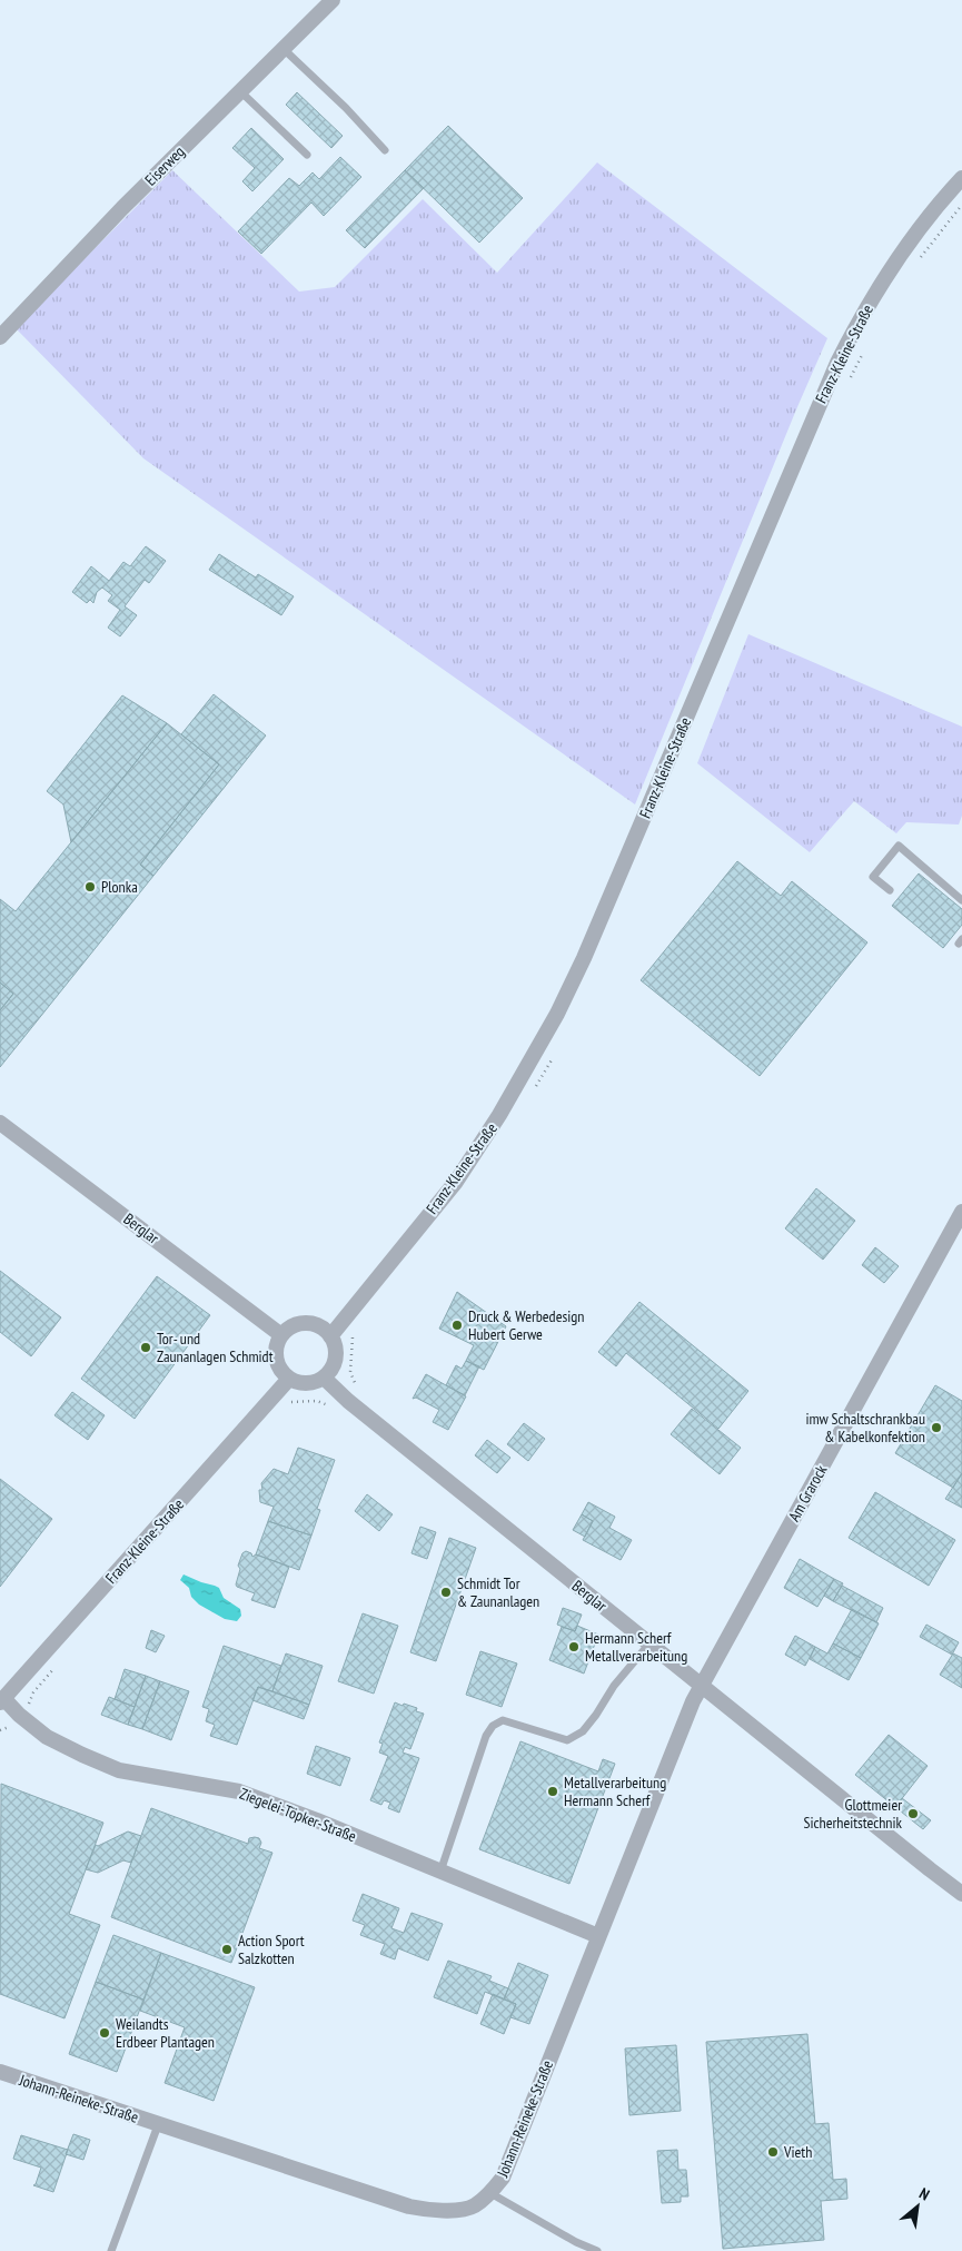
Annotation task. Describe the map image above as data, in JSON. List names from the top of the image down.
{
  "streets": {
    "street": [
      "Eiserweg",
      "Franz-Kleine-Straße",
      "Berglar",
      "Am Grarock",
      "Ziegelei-Töpker-Straße",
      "Johann-Reineke-Straße"
    ]
  },
  "crossings": [
    ["Franz-Kleine-Straße", "Berglar"],
    ["Franz-Kleine-Straße", "Ziegelei-Töpker-Straße"],
    ["Berglar", "Am Grarock"],
    ["Berglar", "Johann-Reineke-Straße"],
    ["Am Grarock", "Johann-Reineke-Straße"],
    ["Ziegelei-Töpker-Straße", "Johann-Reineke-Straße"]
  ],
  "places": [
    "Plonka",
    "Druck & Werbedesign Hubert Gerwe",
    "Tor- und Zaunanlagen Schmidt",
    "imw Schaltschrankbau & Kabelkonfektion",
    "Schmidt Tor & Zaunanlagen",
    "Hermann Scherf Metallverarbeitung",
    "Metallverarbeitung Hermann Scherf",
    "Glottmeier Sicherheitstechnik",
    "Action Sport Salzkotten",
    "Weilandts Erdbeer Plantagen",
    "Vieth"
  ],
  "north": "top right"
}
